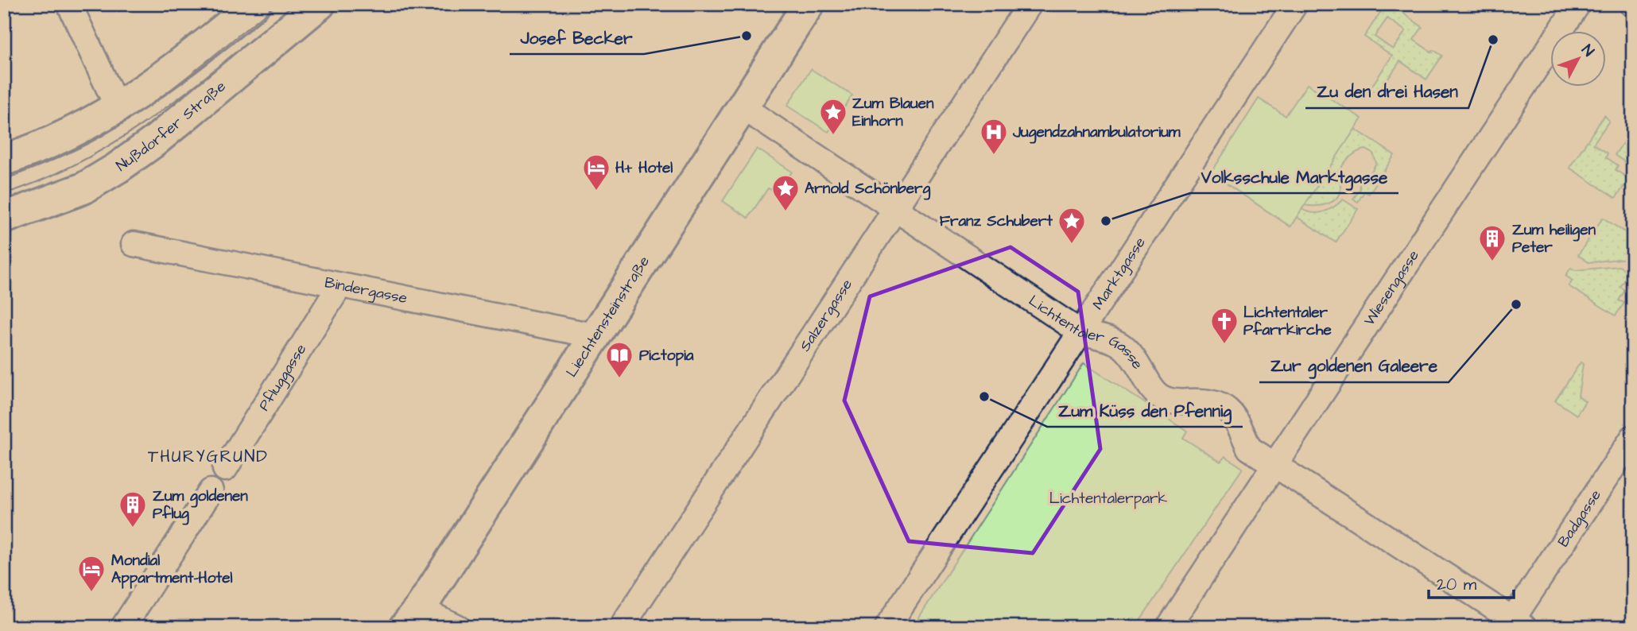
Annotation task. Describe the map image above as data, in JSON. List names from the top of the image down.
{
  "streets": {
    "street": [
      "Nußdorfer Straße",
      "Marktgasse",
      "Wiesengasse",
      "Bindergasse",
      "Salzergasse",
      "Liechtensteinstraße",
      "Lichtentaler Gasse",
      "Pfluggasse",
      "Badgasse"
    ]
  },
  "crossings": [
    ["Marktgasse", "Lichtentaler Gasse"],
    ["Wiesengasse", "Lichtentaler Gasse"],
    ["Bindergasse", "Liechtensteinstraße"],
    ["Bindergasse", "Pfluggasse"],
    ["Salzergasse", "Lichtentaler Gasse"],
    ["Liechtensteinstraße", "Lichtentaler Gasse"],
    ["Lichtentaler Gasse", "Badgasse"]
  ],
  "districts": ["THURYGRUND"],
  "parks": ["Lichtentalerpark"],
  "places": {
    "other": [
      "Josef Becker",
      "Zu den drei Hasen",
      "Volksschule Marktgasse",
      "Zur goldenen Galeere",
      "Zum Küss den Pfennig"
    ],
    "place": ["Zum Blauen Einhorn", "Arnold Schönberg", "Franz Schubert"],
    "hospital": ["Jugendzahnambulatorium"],
    "hotel": ["H+ Hotel", "Mondial Appartment-Hotel"],
    "building": ["Zum heiligen Peter", "Zum goldenen Pflug"],
    "church": ["Lichtentaler Pfarrkirche"],
    "library": ["Pictopia"]
  },
  "scale_bar": "20 m",
  "north": "top right"
}
